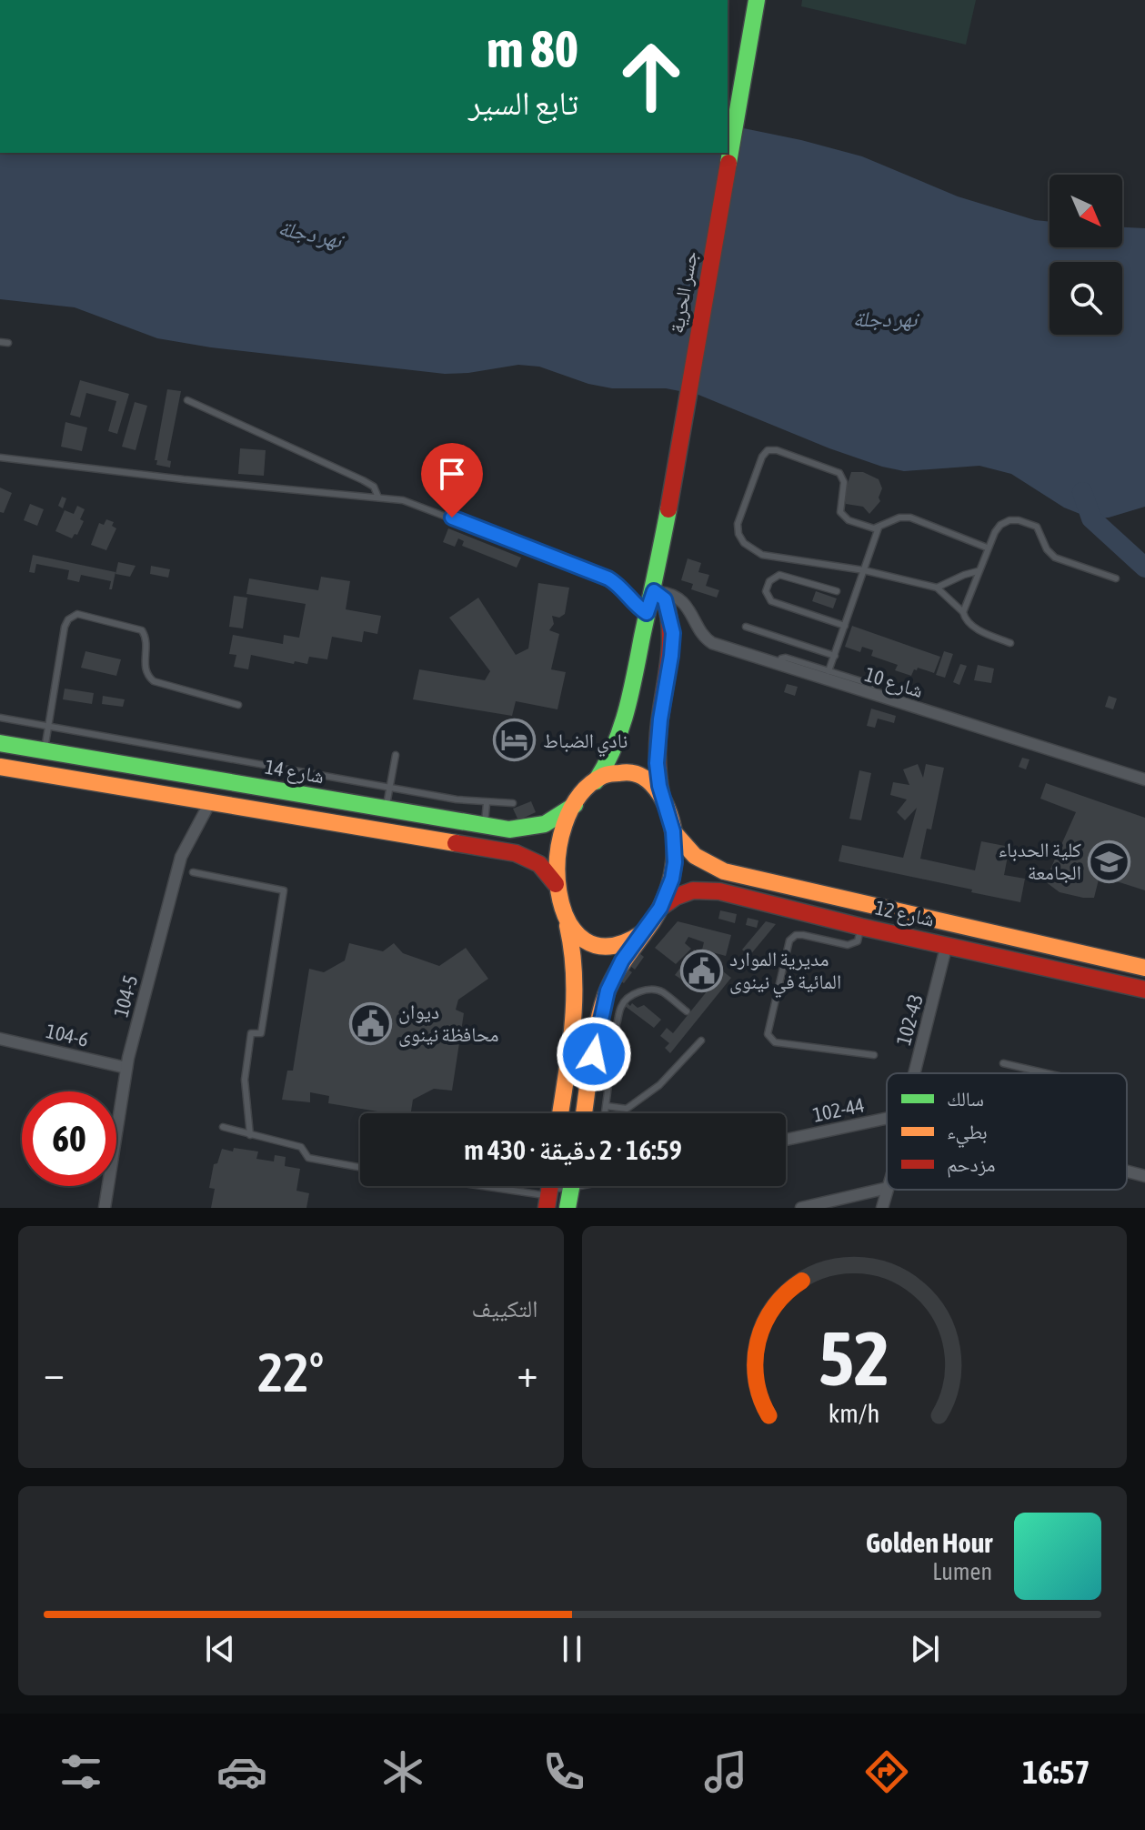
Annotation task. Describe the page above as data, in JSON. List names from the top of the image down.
{
  "streets": {
    "street": [
      "جسر الحرية",
      "شارع 10",
      "شارع 14",
      "شارع 12",
      "104-5",
      "102-43",
      "104-6",
      "102-44"
    ]
  },
  "crossings": [
    ["جسر الحرية", "شارع 10"],
    ["جسر الحرية", "شارع 14"],
    ["جسر الحرية", "شارع 12"],
    ["شارع 14", "شارع 12"],
    ["شارع 12", "102-43"],
    ["104-5", "104-6"]
  ],
  "water": ["نهر دجلة"],
  "places": {
    "hotel": ["نادي الضباط"],
    "school or university": ["كلية الحدباء الجامعة"],
    "public building": ["مديرية الموارد المائية في نينوى", "ديوان محافظة نينوى"]
  },
  "legend": ["سالك", "بطيء", "مزدحم"],
  "north": "bottom right",
  "page": {
    "turn": ["80 m", "تابع السير"],
    "limit": "60",
    "trip": "16:59 · 2 دقيقة · 430 m",
    "tile": "التكييف",
    "heat": ["−", "22°", "+"],
    "song": ["Golden Hour", "Lumen"],
    "tabs": "16:57",
    "gauge": ["52", "km/h"]
  }
}
